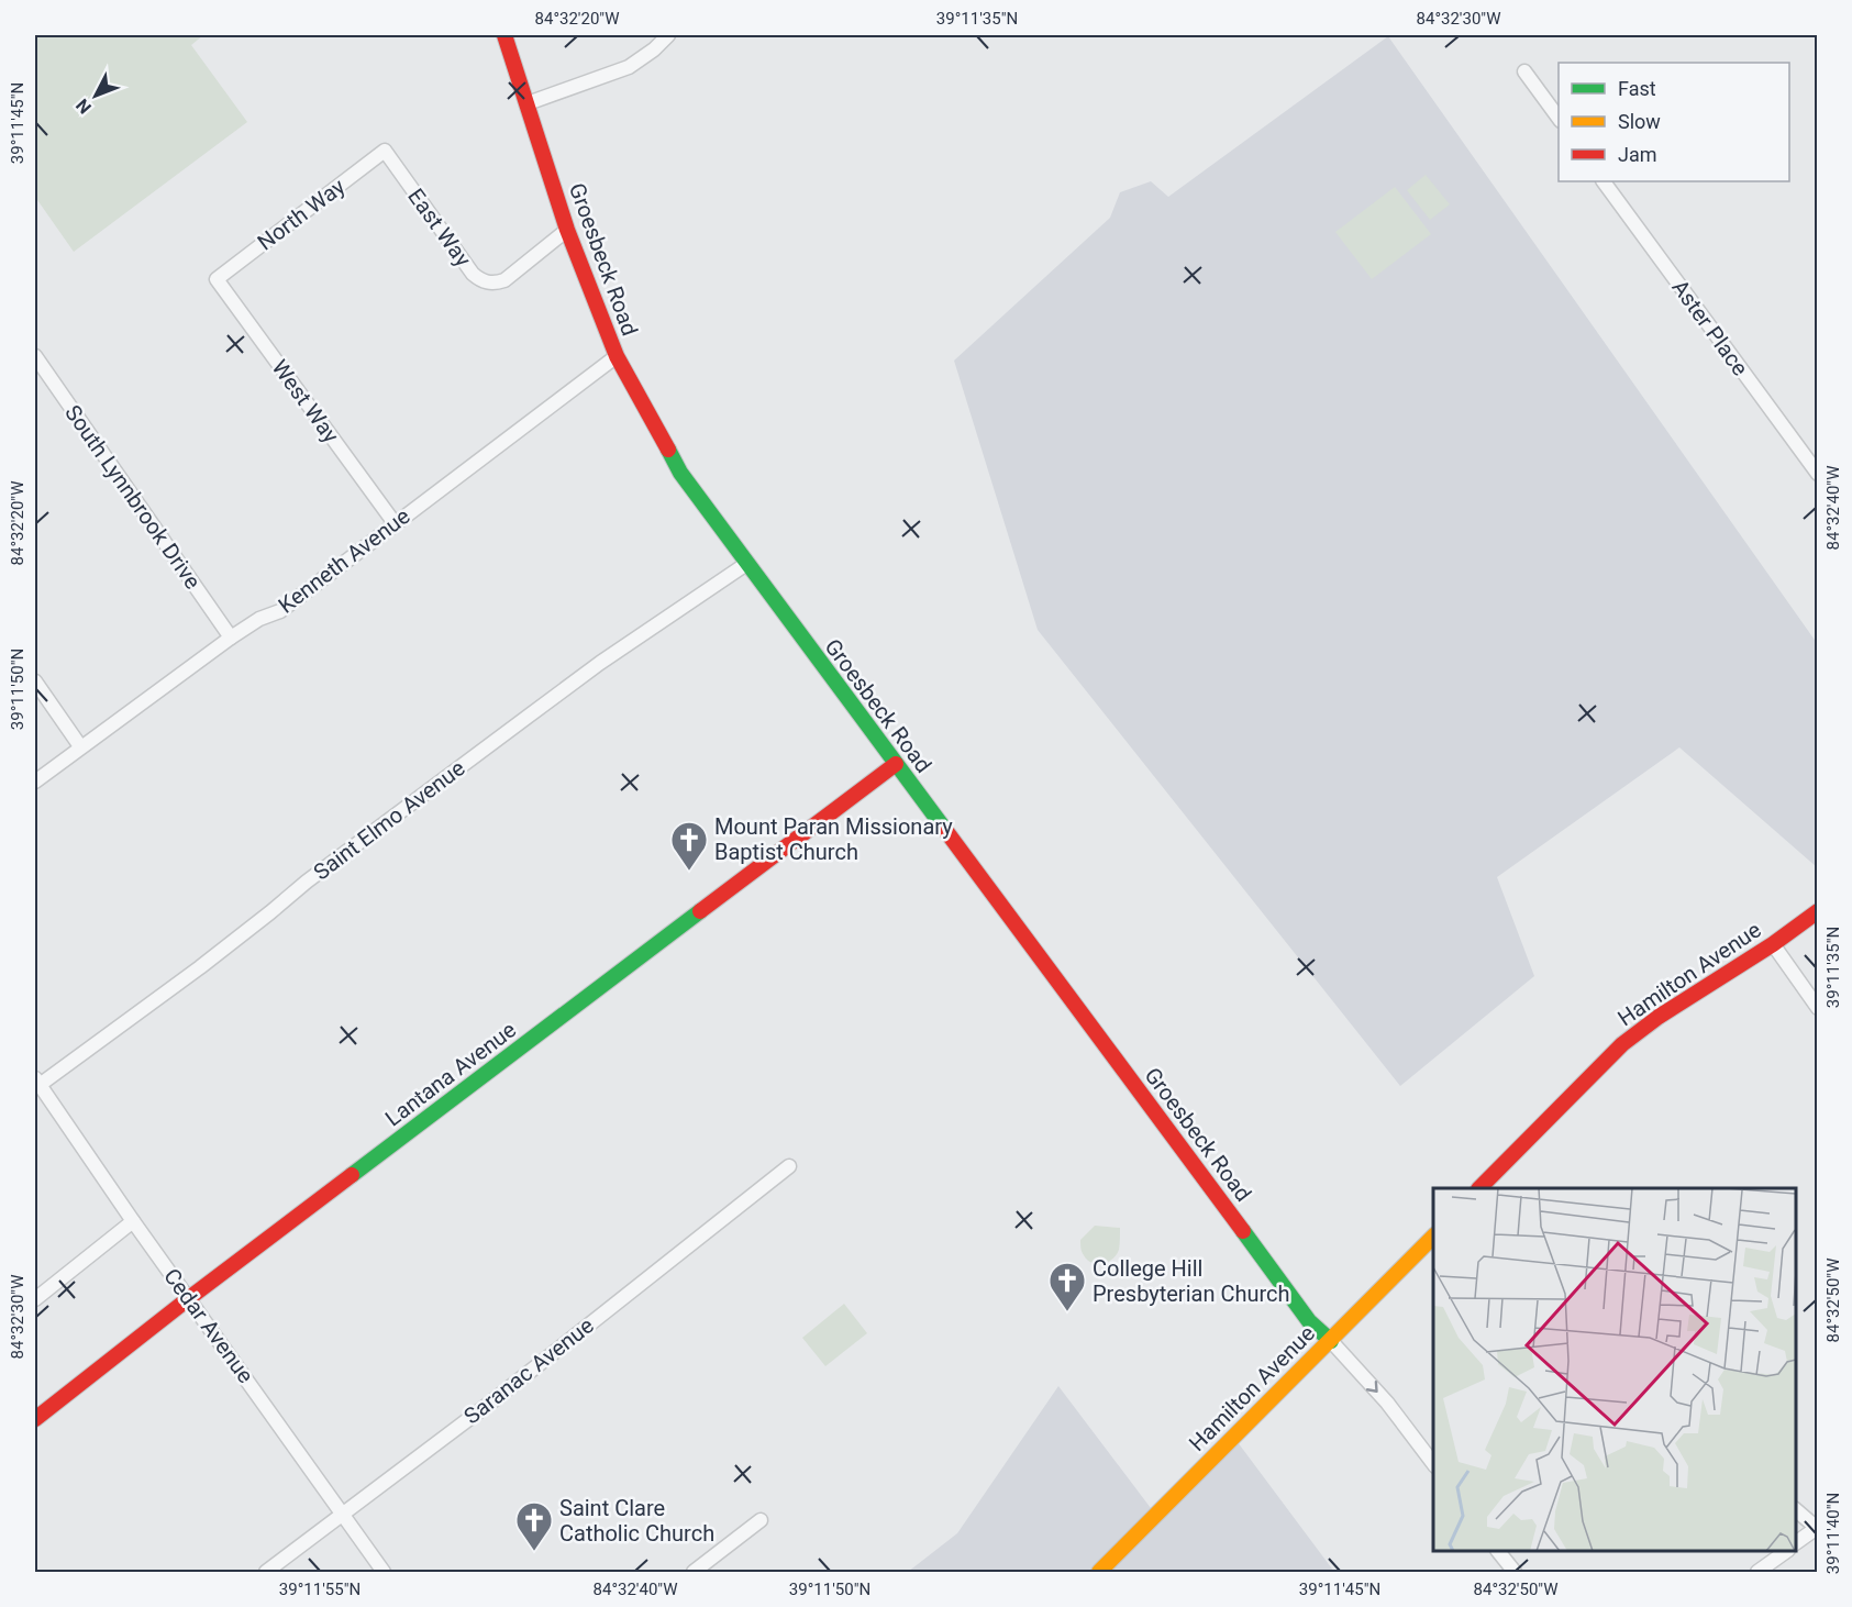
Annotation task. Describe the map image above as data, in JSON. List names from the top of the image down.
{
  "streets": {
    "street": [
      "North Way",
      "East Way",
      "Groesbeck Road",
      "Aster Place",
      "West Way",
      "South Lynnbrook Drive",
      "Kenneth Avenue",
      "Saint Elmo Avenue",
      "Hamilton Avenue",
      "Lantana Avenue",
      "Cedar Avenue",
      "Saranac Avenue"
    ]
  },
  "crossings": [
    ["North Way", "East Way"],
    ["North Way", "West Way"],
    ["East Way", "Groesbeck Road"],
    ["Groesbeck Road", "Kenneth Avenue"],
    ["Groesbeck Road", "Saint Elmo Avenue"],
    ["Groesbeck Road", "Hamilton Avenue"],
    ["Groesbeck Road", "Lantana Avenue"],
    ["West Way", "Kenneth Avenue"],
    ["South Lynnbrook Drive", "Kenneth Avenue"],
    ["Saint Elmo Avenue", "Cedar Avenue"],
    ["Lantana Avenue", "Cedar Avenue"],
    ["Cedar Avenue", "Saranac Avenue"]
  ],
  "places": {
    "church": ["Mount Paran Missionary Baptist Church", "College Hill Presbyterian Church", "Saint Clare Catholic Church"]
  },
  "legend": ["Fast", "Slow", "Jam"],
  "north": "bottom left",
  "coordinates": [
    "84°32'20\"W",
    "39°11'35\"N",
    "84°32'30\"W",
    "39°11'45\"N",
    "84°32'40\"W",
    "39°11'50\"N",
    "84°32'50\"W",
    "39°11'40\"N",
    "39°11'55\"N"
  ]
}
